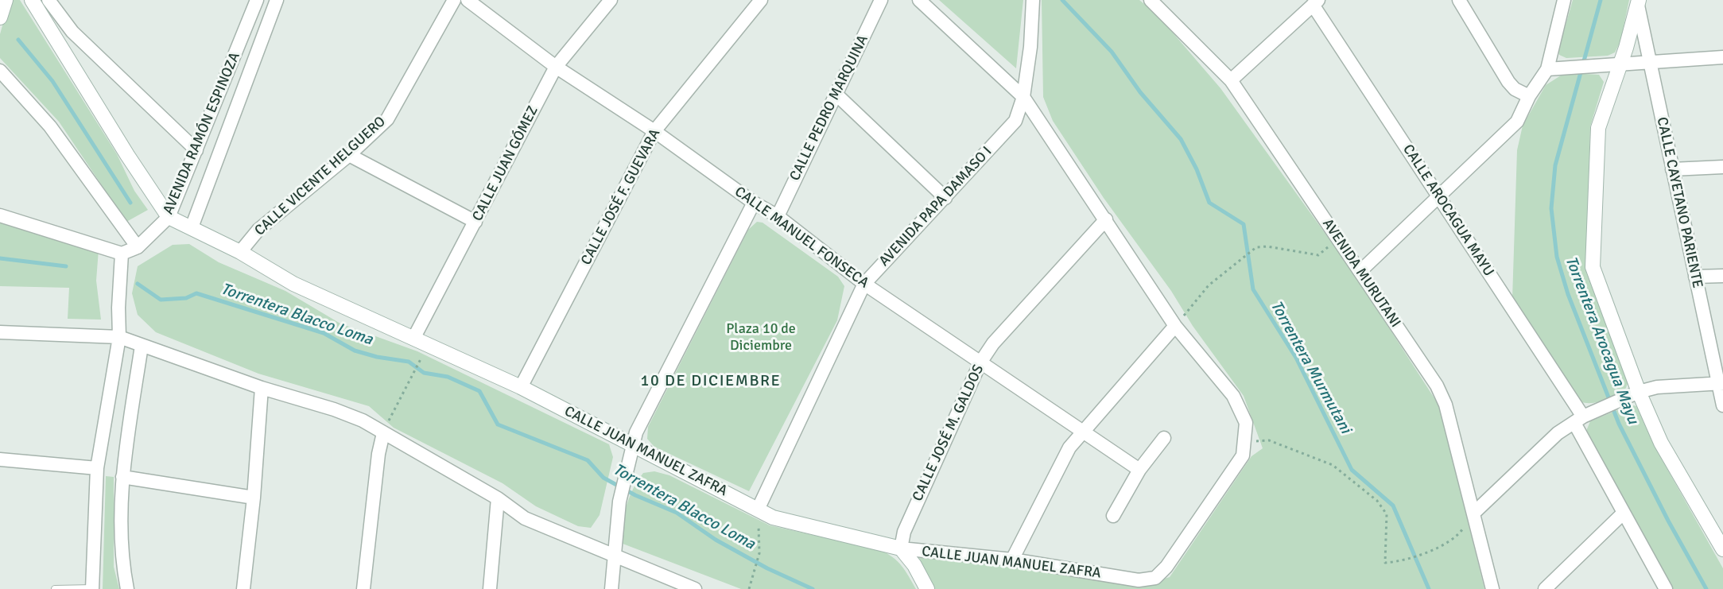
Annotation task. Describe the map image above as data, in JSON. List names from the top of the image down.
{
  "streets": {
    "street": [
      "CALLE PEDRO MARQUINA",
      "AVENIDA RAMÓN ESPINOZA",
      "CALLE JUAN GÓMEZ",
      "CALLE VICENTE HELGUERO",
      "CALLE JOSÉ F. GUEVARA",
      "CALLE CAYETANO PARIENTE",
      "AVENIDA PAPA DAMASO I",
      "CALLE AROCAGUA MAYU",
      "CALLE MANUEL FONSECA",
      "AVENIDA MURUTANI",
      "CALLE JOSÉ M. GALDOS",
      "CALLE JUAN MANUEL ZAFRA"
    ]
  },
  "crossings": [
    ["CALLE PEDRO MARQUINA", "CALLE MANUEL FONSECA"],
    ["AVENIDA RAMÓN ESPINOZA", "CALLE JUAN MANUEL ZAFRA"],
    ["CALLE JUAN GÓMEZ", "CALLE MANUEL FONSECA"],
    ["CALLE JUAN GÓMEZ", "CALLE JUAN MANUEL ZAFRA"],
    ["CALLE VICENTE HELGUERO", "CALLE JUAN MANUEL ZAFRA"],
    ["CALLE JOSÉ F. GUEVARA", "CALLE MANUEL FONSECA"],
    ["CALLE JOSÉ F. GUEVARA", "CALLE JUAN MANUEL ZAFRA"],
    ["AVENIDA PAPA DAMASO I", "CALLE MANUEL FONSECA"],
    ["AVENIDA PAPA DAMASO I", "CALLE JUAN MANUEL ZAFRA"],
    ["CALLE MANUEL FONSECA", "CALLE JOSÉ M. GALDOS"],
    ["CALLE JOSÉ M. GALDOS", "CALLE JUAN MANUEL ZAFRA"]
  ],
  "districts": ["10 DE DICIEMBRE"],
  "water": ["Torrentera Blacco Loma", "Torrentera Arocagua Mayu", "Torrentera Murmutani"],
  "parks": ["Plaza 10 de Diciembre"]
}
